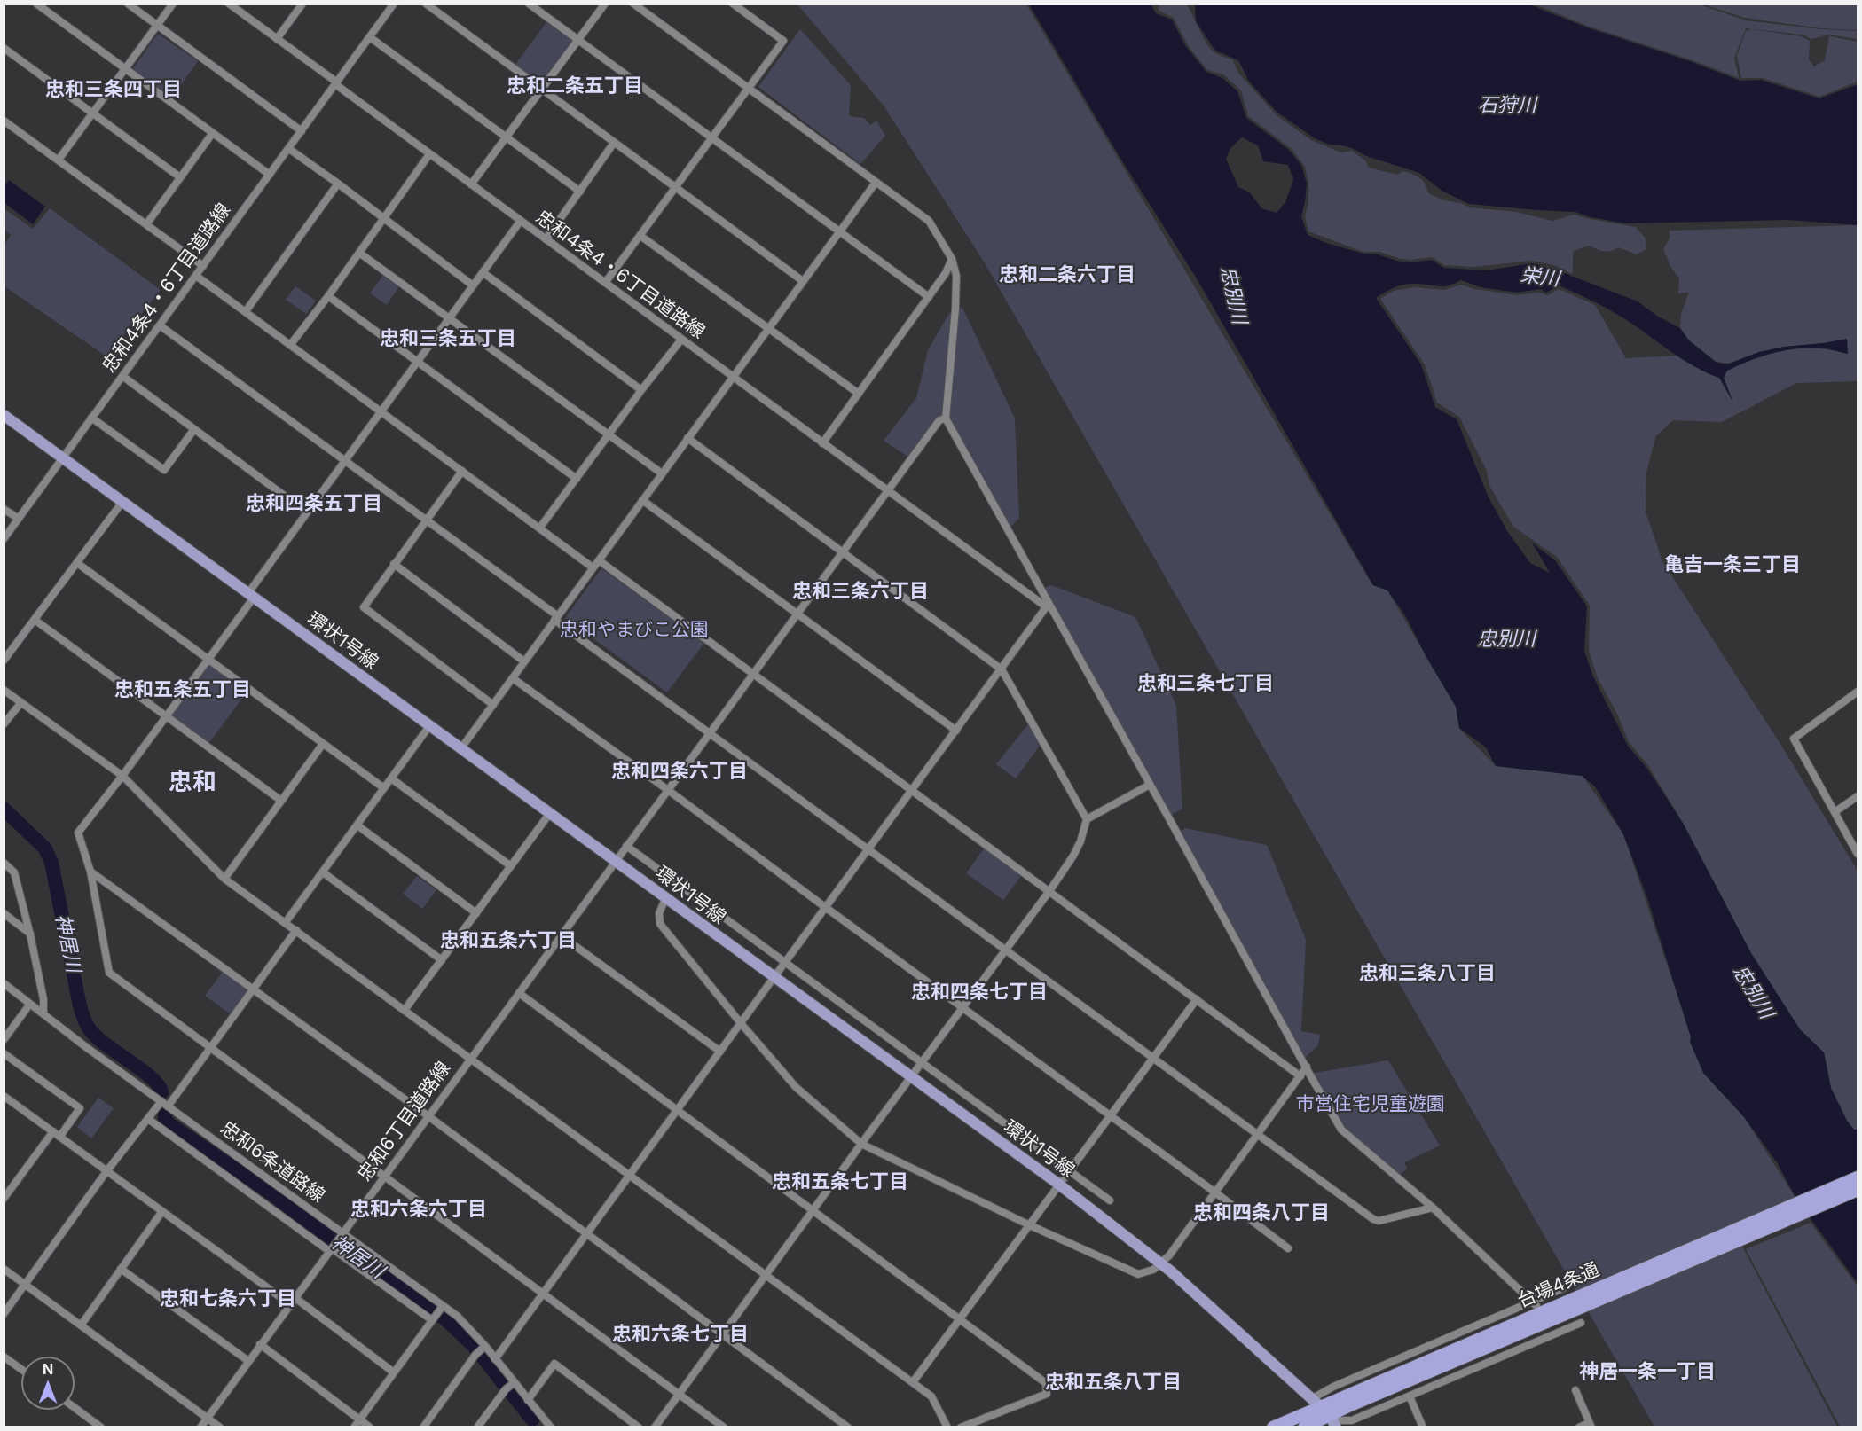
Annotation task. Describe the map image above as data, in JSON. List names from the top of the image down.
{
  "streets": {
    "highway": ["台場4条通"],
    "main road": ["環状1号線"],
    "street": ["忠和4条4・6丁目道路線", "忠和6丁目道路線", "忠和6条道路線"]
  },
  "crossings": [
    ["忠和4条4・6丁目道路線", "環状1号線"],
    ["環状1号線", "忠和6丁目道路線"],
    ["環状1号線", "台場4条通"],
    ["忠和6丁目道路線", "忠和6条道路線"]
  ],
  "districts": [
    "忠和二条五丁目",
    "忠和三条四丁目",
    "忠和二条六丁目",
    "忠和三条五丁目",
    "忠和四条五丁目",
    "亀吉一条三丁目",
    "忠和三条六丁目",
    "忠和三条七丁目",
    "忠和五条五丁目",
    "忠和四条六丁目",
    "忠和",
    "忠和五条六丁目",
    "忠和三条八丁目",
    "忠和四条七丁目",
    "忠和五条七丁目",
    "忠和六条六丁目",
    "忠和四条八丁目",
    "忠和七条六丁目",
    "忠和六条七丁目",
    "神居一条一丁目",
    "忠和五条八丁目"
  ],
  "water": [
    "石狩川",
    "栄川",
    "忠別川",
    "神居川"
  ],
  "parks": ["忠和やまびこ公園", "市営住宅児童遊園"],
  "north": "top"
}
